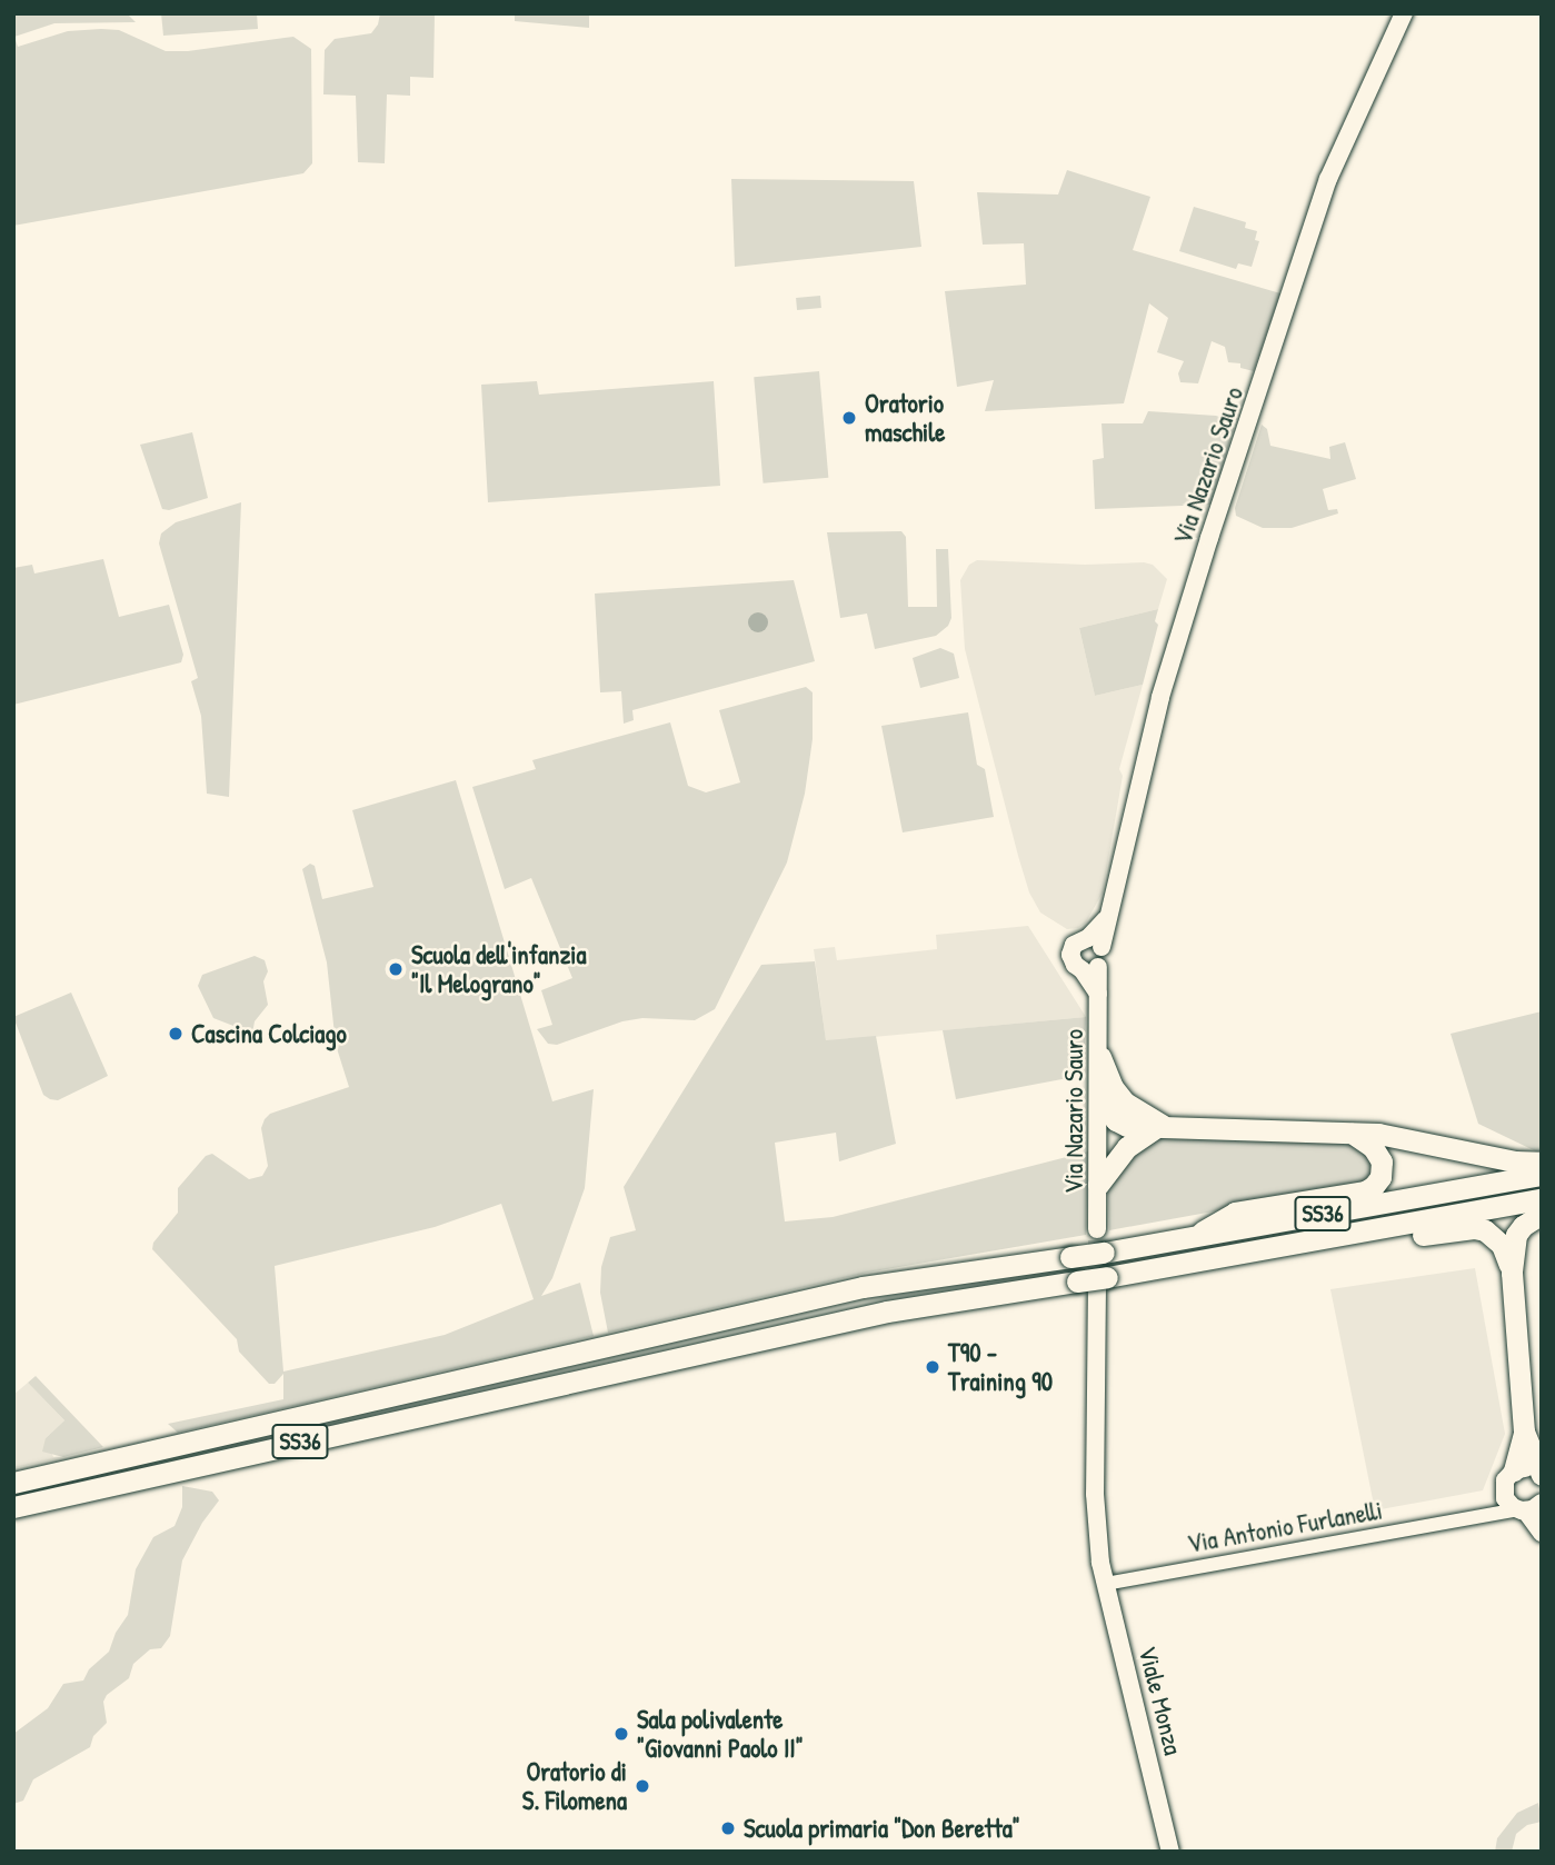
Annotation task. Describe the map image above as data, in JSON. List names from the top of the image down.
{
  "streets": {
    "highway": ["SS36"],
    "main road": ["Via Nazario Sauro", "Viale Monza"],
    "street": ["Via Antonio Furlanelli"]
  },
  "crossings": [
    ["SS36", "Viale Monza"],
    ["Via Antonio Furlanelli", "Viale Monza"]
  ],
  "places": [
    "Oratorio maschile",
    "Scuola dell'infanzia \"Il Melograno\"",
    "Cascina Colciago",
    "T90 - Training 90",
    "Sala polivalente \"Giovanni Paolo II\"",
    "Oratorio di S. Filomena",
    "Scuola primaria \"Don Beretta\""
  ]
}
